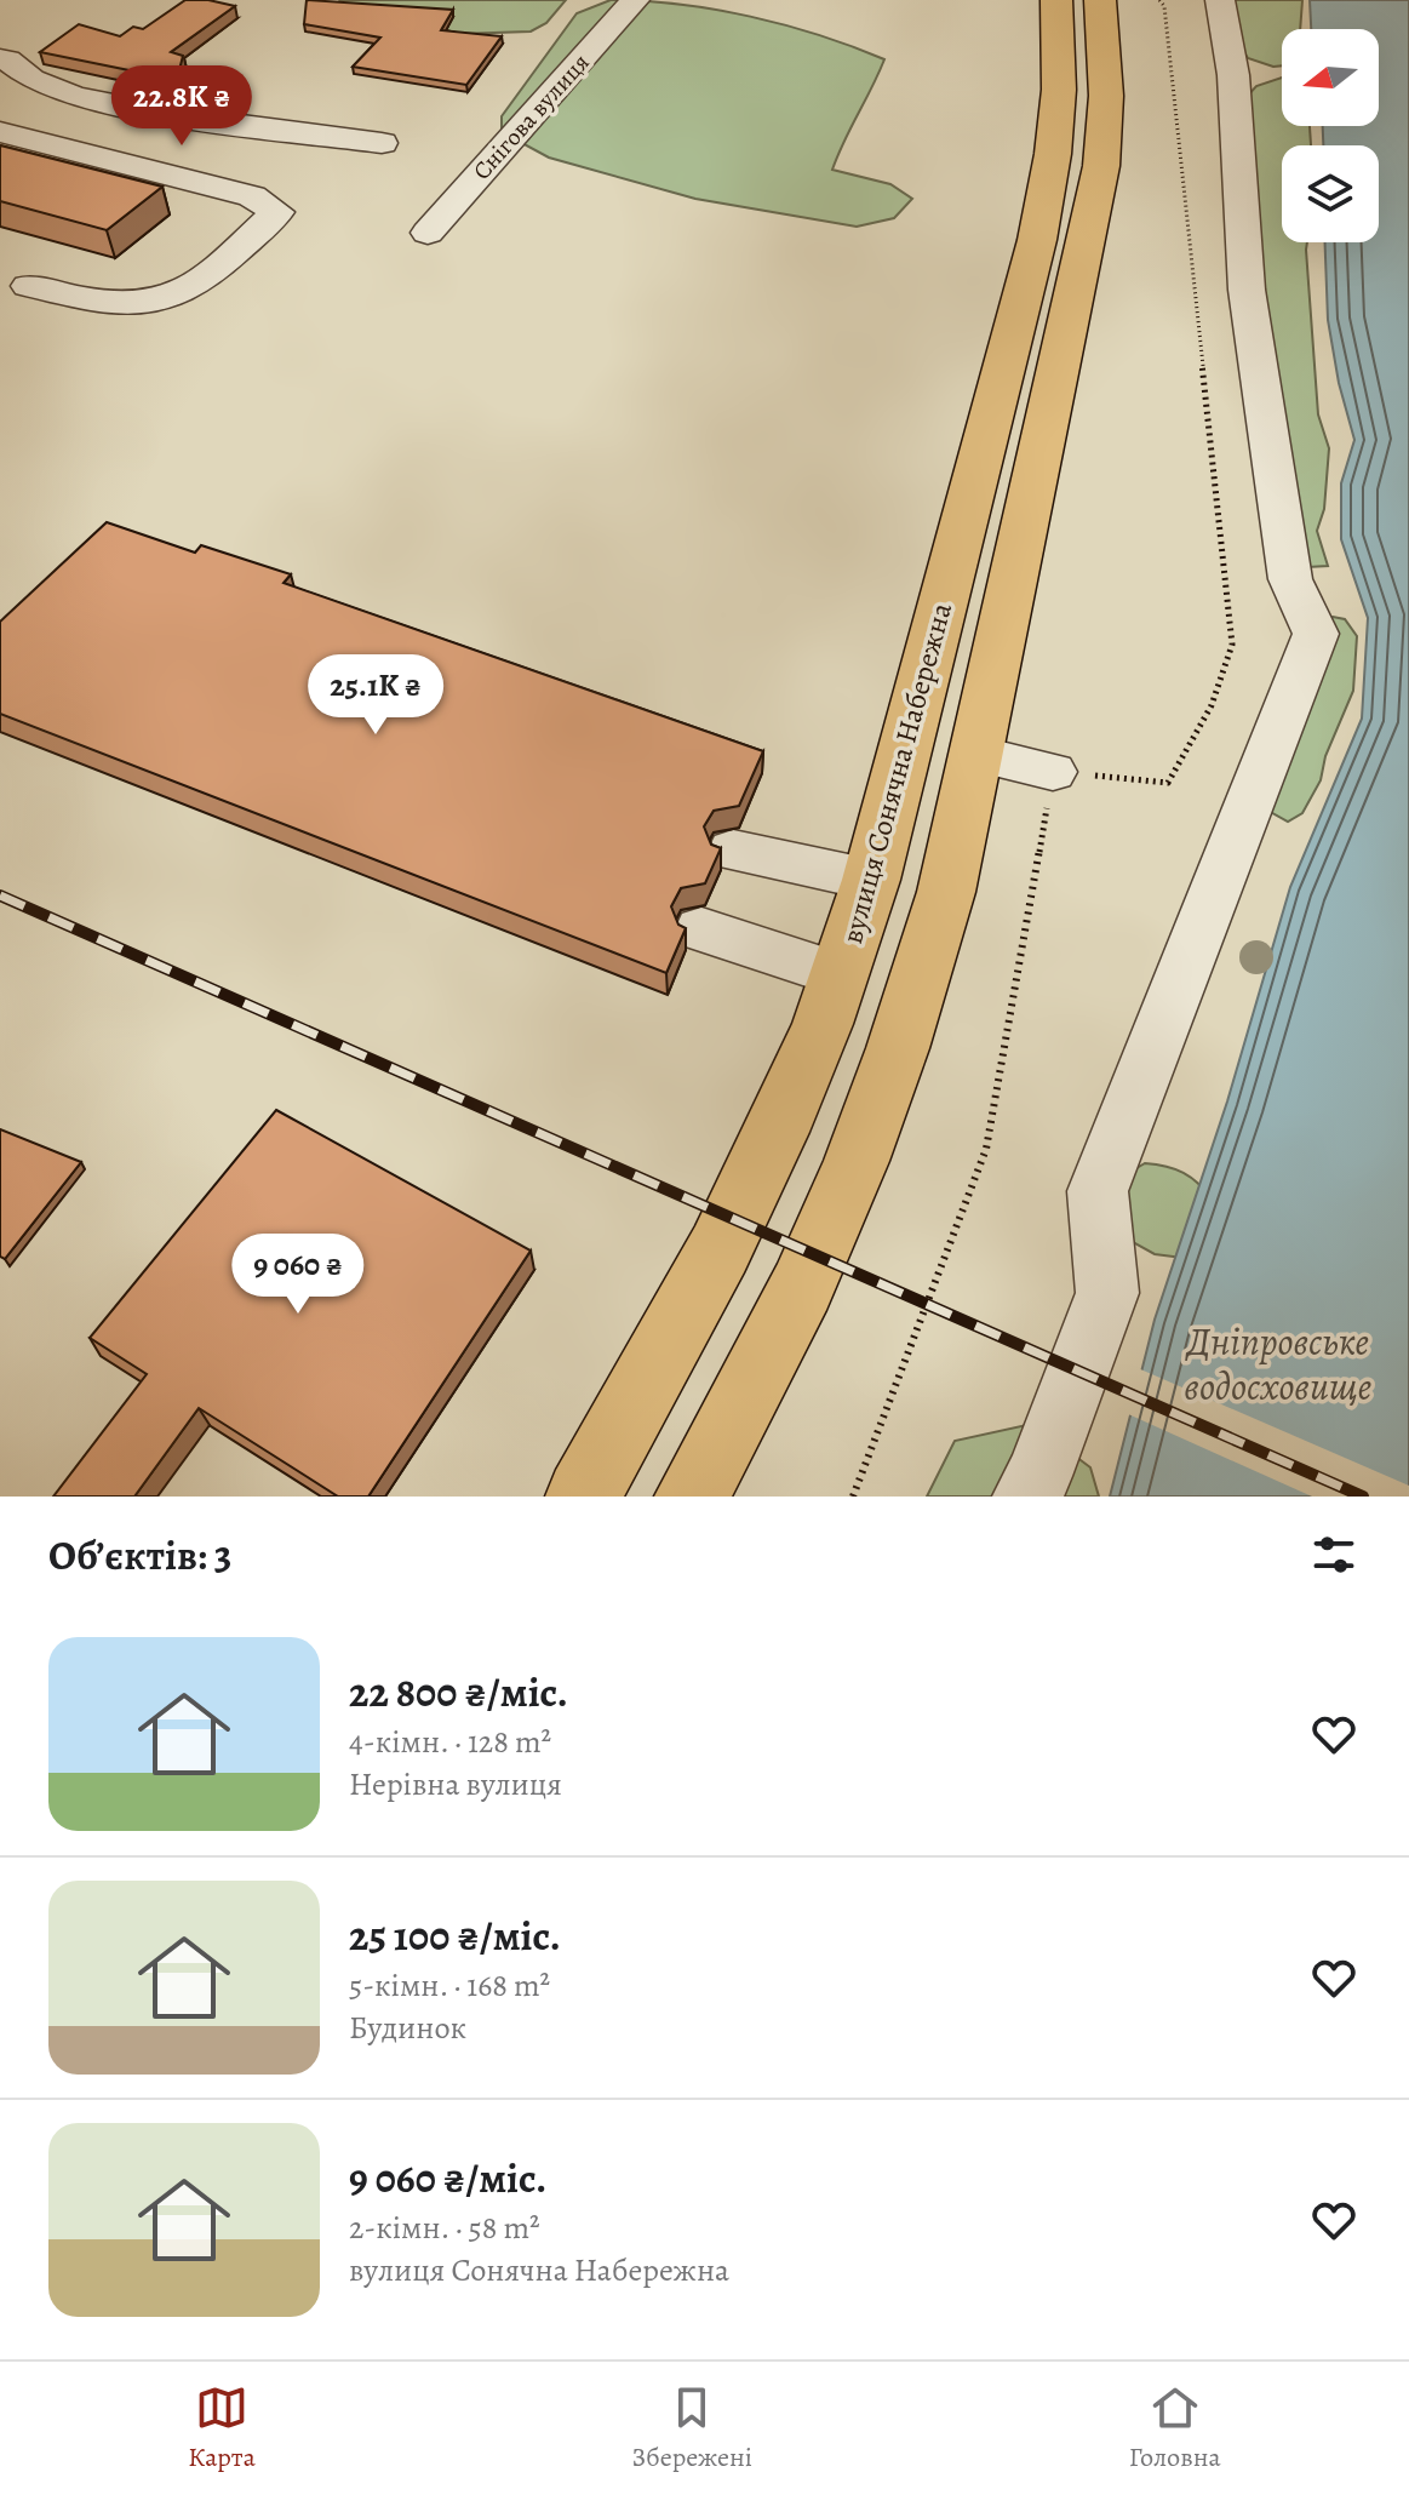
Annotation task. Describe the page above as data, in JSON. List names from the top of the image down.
{
  "streets": {
    "main road": ["вулиця Сонячна Набережна"],
    "street": ["Снігова вулиця"]
  },
  "water": ["Дніпровське водосховище"],
  "north": "left",
  "page": {
    "price": ["22.8K ₴", "25.1K ₴", "9 060 ₴"],
    "heading": "Об’єктів: 3",
    "list": [
      {
        "name": "22 800 ₴/міс.",
        "note": "4-кімн. · 128 m² · Нерівна вулиця"
      },
      {
        "name": "25 100 ₴/міс.",
        "note": "5-кімн. · 168 m² · Будинок"
      },
      {
        "name": "9 060 ₴/міс.",
        "note": "2-кімн. · 58 m² · вулиця Сонячна Набережна"
      }
    ],
    "tabs": ["Карта", "Збережені", "Головна"]
  }
}
